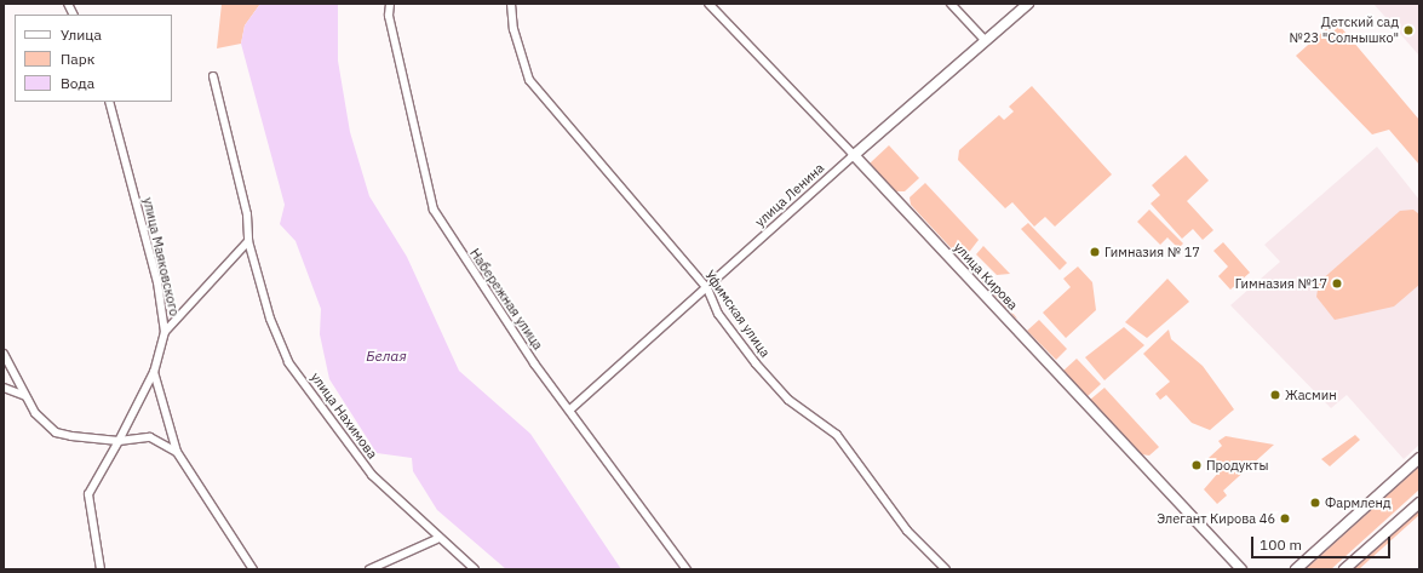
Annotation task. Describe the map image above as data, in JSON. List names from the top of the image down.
{
  "streets": {
    "street": [
      "улица Ленина",
      "улица Маяковского",
      "улица Кирова",
      "Набережная улица",
      "Уфимская улица",
      "улица Нахимова"
    ]
  },
  "crossings": [
    ["улица Ленина", "улица Кирова"],
    ["улица Ленина", "Набережная улица"],
    ["улица Ленина", "Уфимская улица"]
  ],
  "water": ["Белая"],
  "places": [
    "Детский сад №23 \"Солнышко\"",
    "Гимназия № 17",
    "Гимназия №17",
    "Жасмин",
    "Продукты",
    "Фармленд",
    "Элегант Кирова 46"
  ],
  "legend": ["Улица", "Парк", "Вода"],
  "scale_bar": "100 m"
}
